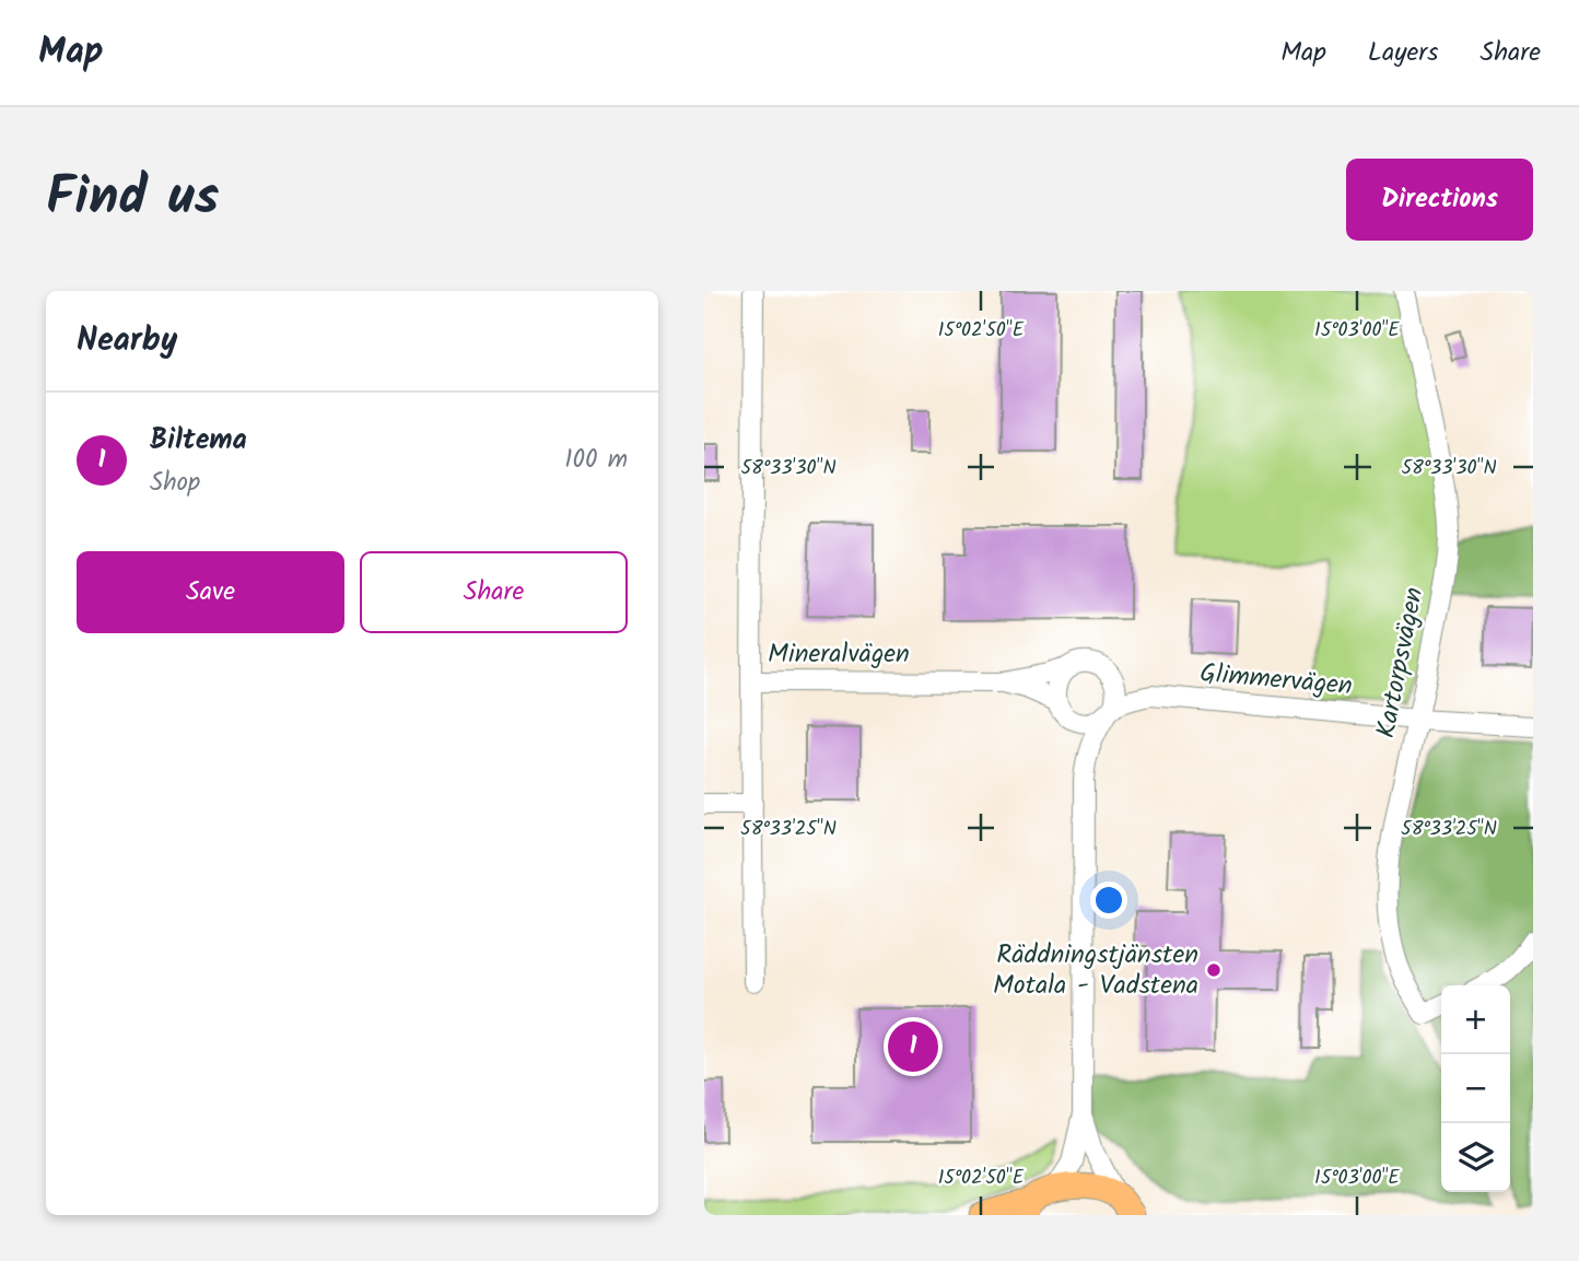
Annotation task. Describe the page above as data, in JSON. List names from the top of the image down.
{
  "streets": {
    "street": ["Mineralvägen", "Kartorpsvägen", "Glimmervägen"]
  },
  "crossings": [
    ["Mineralvägen", "Glimmervägen"],
    ["Kartorpsvägen", "Glimmervägen"]
  ],
  "places": ["Räddningstjänsten Motala - Vadstena"],
  "page": {
    "header": "Map",
    "nav": ["Map", "Layers", "Share"],
    "title": "Find us",
    "buttons": [
      "Directions",
      ["Save", "Share"]
    ],
    "heading": "Nearby",
    "list": [
      {
        "mark": "1",
        "name": "Biltema",
        "note": "Shop",
        "value": "100 m"
      }
    ],
    "map_buttons": ["+", "−"],
    "pins": "1"
  },
  "coordinates": [
    "15°02'50\"E",
    "15°03'00\"E",
    "58°33'30\"N",
    "58°33'25\"N"
  ]
}
